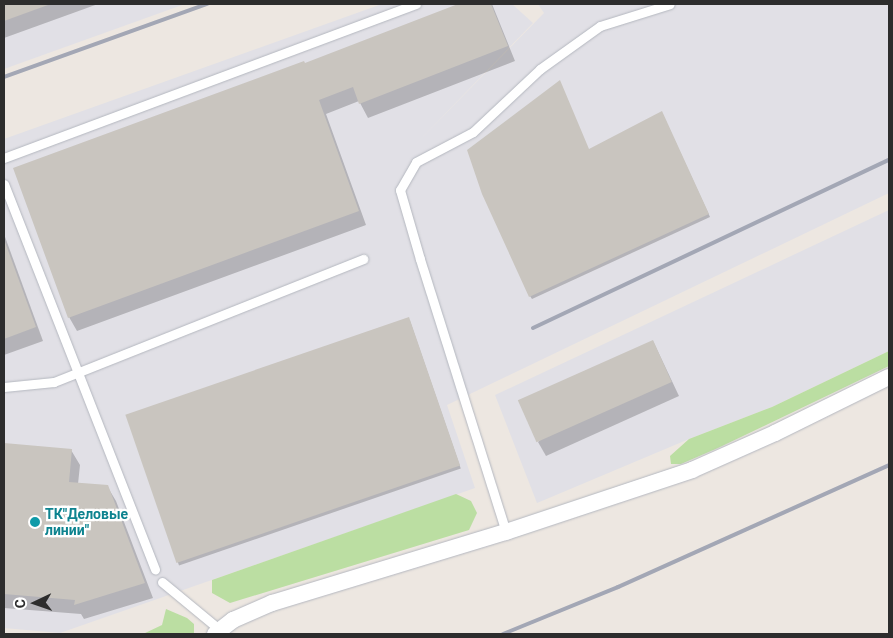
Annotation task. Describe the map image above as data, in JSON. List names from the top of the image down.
{
  "places": ["ТК\"Деловые линии\""],
  "north": "left"
}
